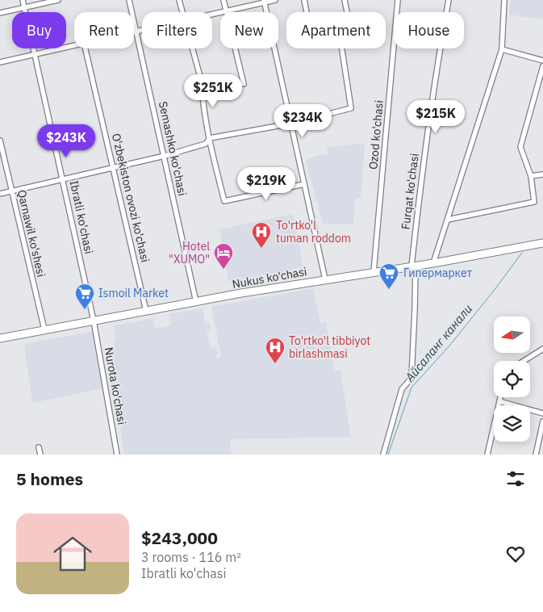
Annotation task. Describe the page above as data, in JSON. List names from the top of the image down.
{
  "streets": {
    "main road": ["Nukus ko'chasi"],
    "street": [
      "Ozod ko'chasi",
      "Semashko ko'chasi",
      "Furqat ko'chasi",
      "O'zbekiston ovozi ko'chasi",
      "Ibratli ko'chasi",
      "Qarnawil ko'shesi",
      "Nurota ko'chasi"
    ]
  },
  "crossings": [
    ["Ozod ko'chasi", "Nukus ko'chasi"],
    ["Semashko ko'chasi", "Nukus ko'chasi"],
    ["Furqat ko'chasi", "Nukus ko'chasi"],
    ["O'zbekiston ovozi ko'chasi", "Nukus ko'chasi"],
    ["Ibratli ko'chasi", "Nukus ko'chasi"],
    ["Ibratli ko'chasi", "Nurota ko'chasi"],
    ["Qarnawil ko'shesi", "Nukus ko'chasi"],
    ["Nukus ko'chasi", "Nurota ko'chasi"]
  ],
  "water": ["Айсаланг канали"],
  "places": {
    "hospital": ["To'rtko'l tuman roddom", "To'rtko'l tibbiyot birlashmasi"],
    "hotel": ["Hotel \"XUMO\""],
    "supermarket": ["Гипермаркет", "Ismoil Market"]
  },
  "north": "left",
  "page": {
    "chip": [
      "Buy",
      "Rent",
      "Filters",
      "New",
      "Apartment",
      "House"
    ],
    "price": [
      "$251K",
      "$215K",
      "$234K",
      "$243K",
      "$219K"
    ],
    "heading": "5 homes",
    "list": [
      {
        "name": "$243,000",
        "note": "3 rooms · 116 m² · Ibratli ko'chasi"
      }
    ]
  }
}
